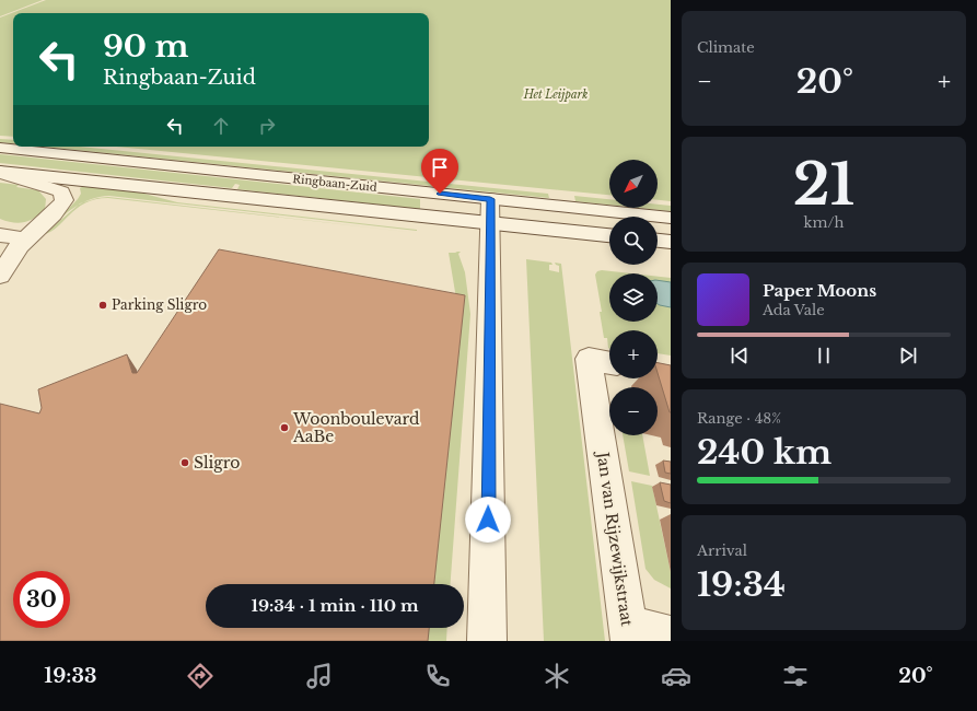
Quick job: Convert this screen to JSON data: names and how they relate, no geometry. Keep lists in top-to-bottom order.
{
  "streets": {
    "main road": ["Ringbaan-Zuid", "Jan van Rijzewijkstraat"]
  },
  "parks": ["Het Leijpark"],
  "places": ["Parking Sligro", "Woonboulevard AaBe", "Sligro"],
  "north": "bottom left",
  "page": {
    "tile": [
      "Climate",
      ["21", "km/h"],
      ["Range · 48%", "240 km"],
      ["Arrival", "19:34"]
    ],
    "turn": ["90 m", "Ringbaan-Zuid"],
    "heat": ["−", "20°", "+"],
    "map_buttons": ["+", "−"],
    "song": ["Paper Moons", "Ada Vale"],
    "limit": "30",
    "trip": "19:34 · 1 min · 110 m",
    "tabs": ["19:33", "20°"]
  }
}
